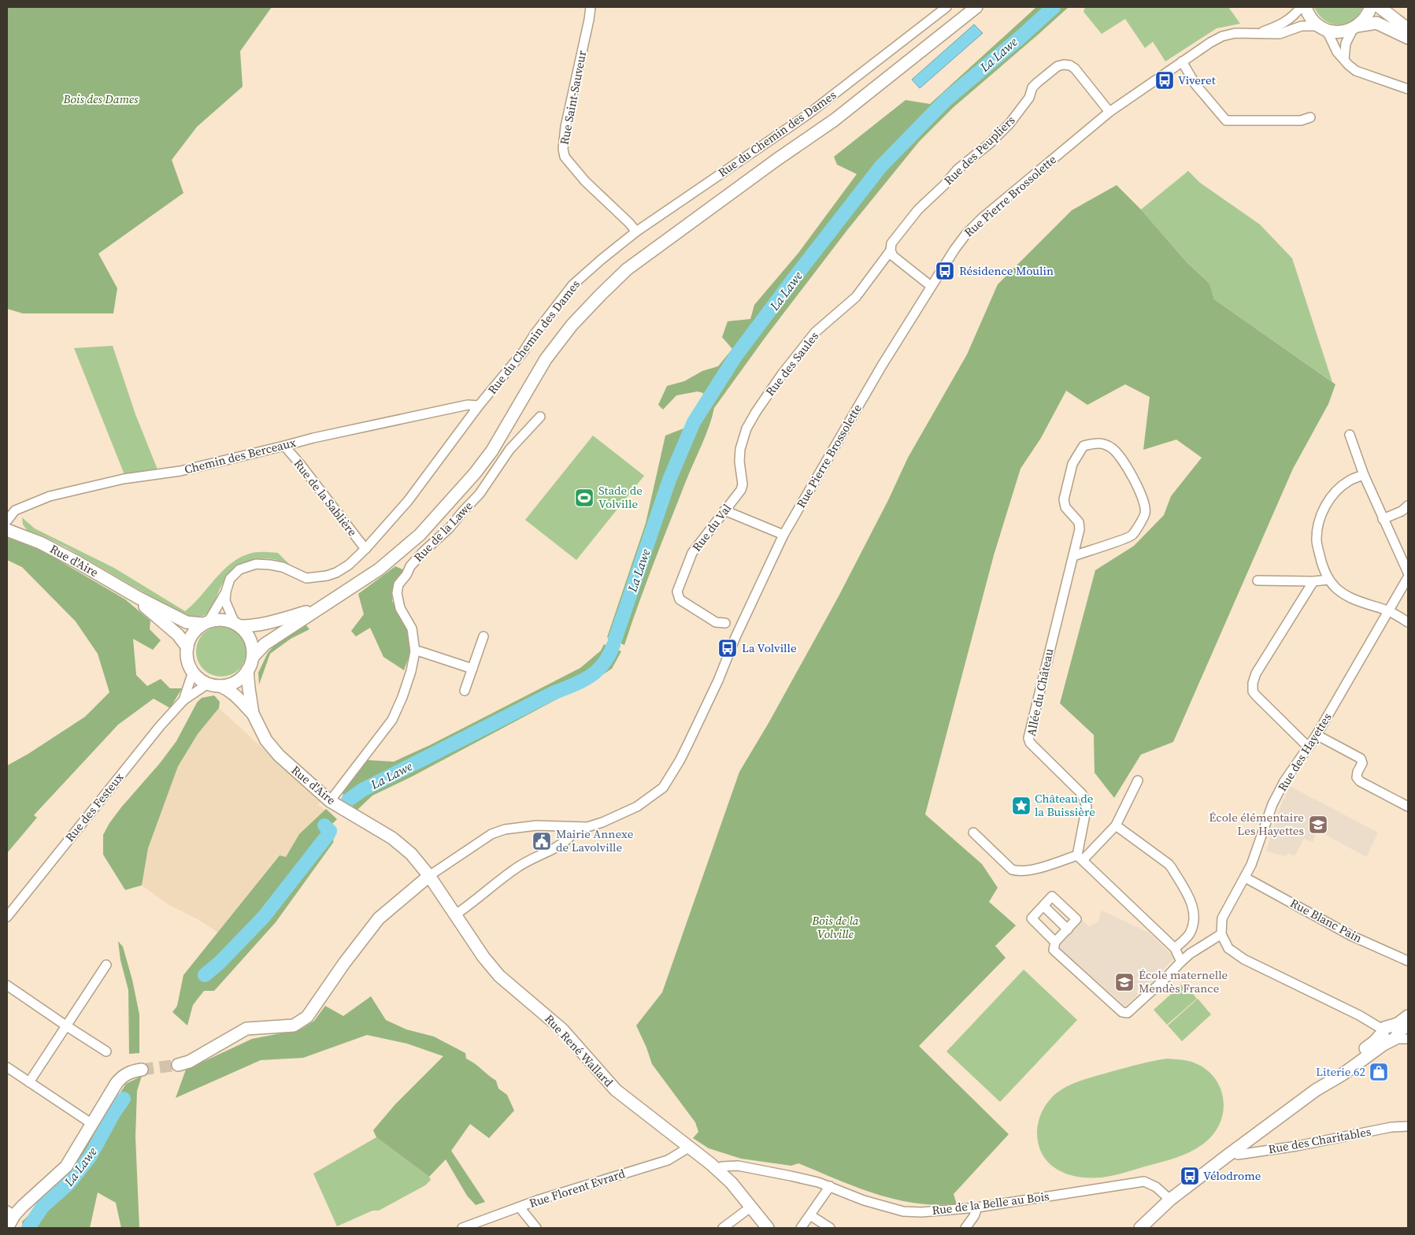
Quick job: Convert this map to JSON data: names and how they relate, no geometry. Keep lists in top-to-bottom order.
{
  "streets": {
    "main road": ["Rue d'Aire", "Rue René Wallard"],
    "street": [
      "Rue Saint-Sauveur",
      "Rue du Chemin des Dames",
      "Rue des Peupliers",
      "Rue Pierre Brossolette",
      "Rue des Saules",
      "Chemin des Berceaux",
      "Rue de la Sablière",
      "Rue du Val",
      "Rue de la Lawe",
      "Allée du Château",
      "Rue des Hayettes",
      "Rue des Festeux",
      "Rue Blanc Pain",
      "Rue des Charitables",
      "Rue Florent Evrard",
      "Rue de la Belle au Bois"
    ]
  },
  "crossings": [
    ["Rue Saint-Sauveur", "Rue du Chemin des Dames"],
    ["Rue du Chemin des Dames", "Chemin des Berceaux"],
    ["Rue du Chemin des Dames", "Rue de la Sablière"],
    ["Rue du Chemin des Dames", "Rue d'Aire"],
    ["Rue du Chemin des Dames", "Rue des Festeux"],
    ["Rue des Peupliers", "Rue Pierre Brossolette"],
    ["Rue des Peupliers", "Rue des Saules"],
    ["Rue Pierre Brossolette", "Rue René Wallard"],
    ["Rue des Saules", "Rue du Val"],
    ["Chemin des Berceaux", "Rue de la Sablière"],
    ["Rue de la Lawe", "Rue d'Aire"],
    ["Rue d'Aire", "Rue des Festeux"],
    ["Rue d'Aire", "Rue René Wallard"],
    ["Rue des Hayettes", "Rue Blanc Pain"],
    ["Rue René Wallard", "Rue Florent Evrard"],
    ["Rue René Wallard", "Rue de la Belle au Bois"]
  ],
  "water": ["La Lawe"],
  "parks": ["Bois des Dames", "Bois de la Volville"],
  "places": {
    "bus stop": [
      "Viveret",
      "Résidence Moulin",
      "La Volville",
      "Vélodrome"
    ],
    "sports": ["Stade de Volville"],
    "place": ["Château de la Buissière"],
    "school or university": ["École élémentaire Les Hayettes", "École maternelle Mendès France"],
    "public building": ["Mairie Annexe de Lavolville"],
    "shop": ["Literie 62"]
  }
}
